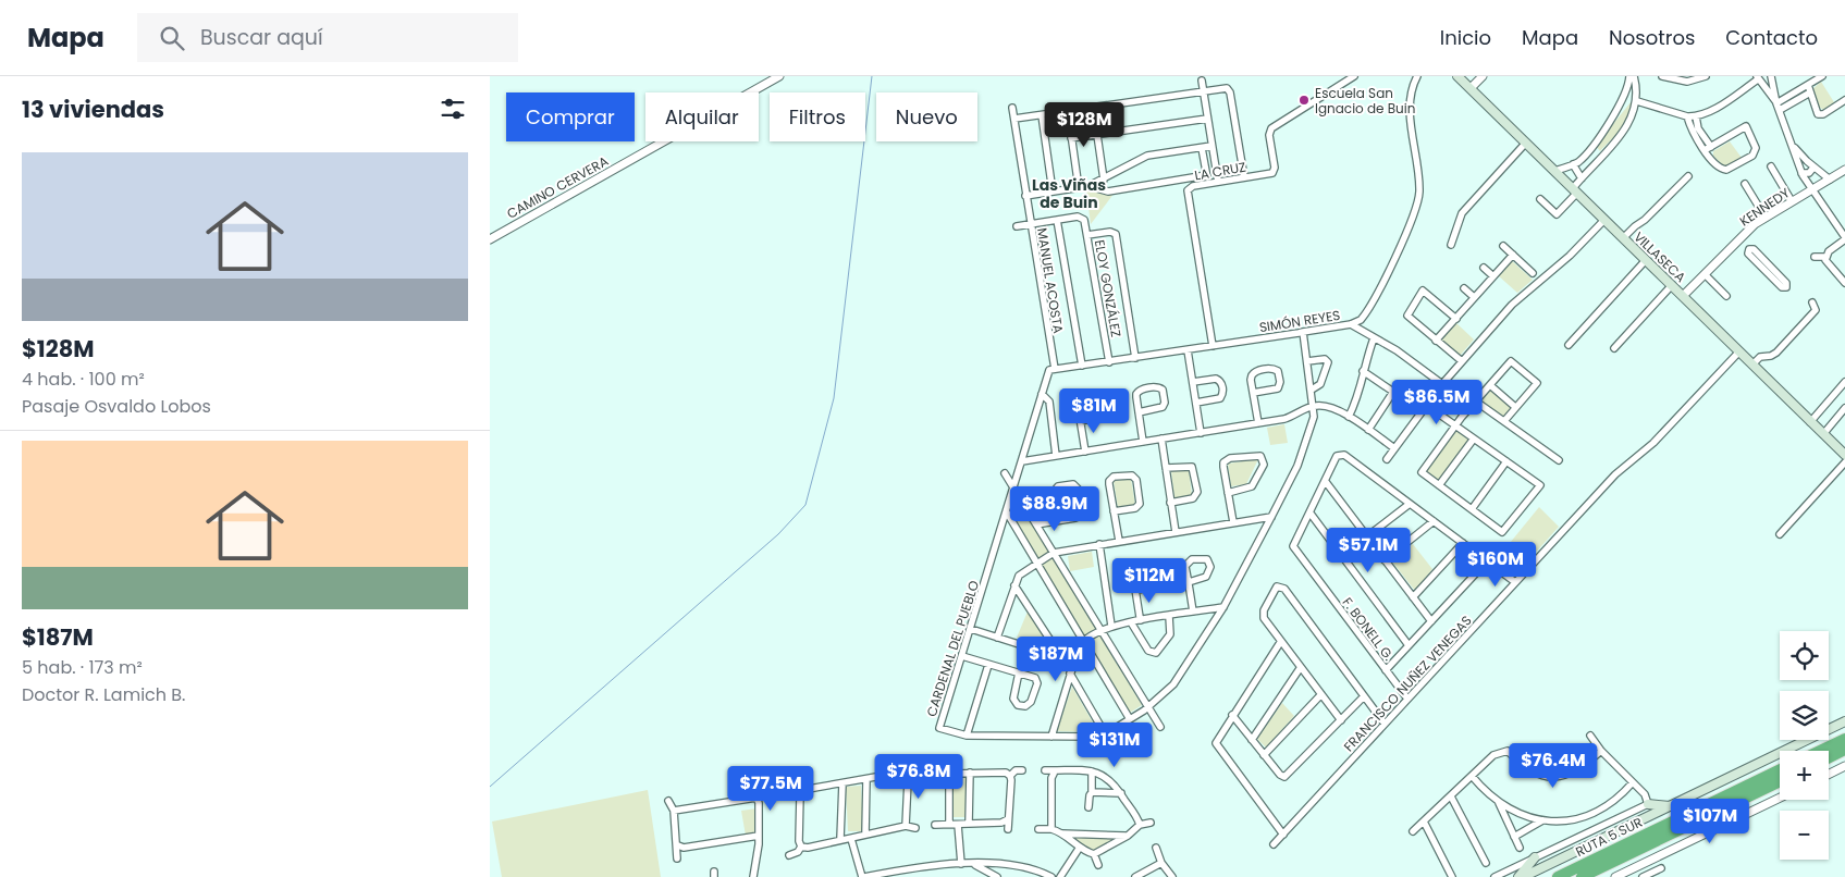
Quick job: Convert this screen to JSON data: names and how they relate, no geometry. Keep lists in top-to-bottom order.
{
  "streets": {
    "highway": ["RUTA 5 SUR"],
    "main road": ["VILLASECA"],
    "street": [
      "LA CRUZ",
      "CAMINO CERVERA",
      "KENNEDY",
      "MANUEL ACOSTA",
      "ELOY GONZÁLEZ",
      "SIMÓN REYES",
      "F. BONELL G.",
      "CARDENAL DEL PUEBLO",
      "FRANCISCO NUÑEZ VENEGAS"
    ]
  },
  "crossings": [
    ["LA CRUZ", "SIMÓN REYES"],
    ["KENNEDY", "VILLASECA"],
    ["VILLASECA", "FRANCISCO NUÑEZ VENEGAS"],
    ["MANUEL ACOSTA", "SIMÓN REYES"],
    ["MANUEL ACOSTA", "CARDENAL DEL PUEBLO"],
    ["ELOY GONZÁLEZ", "SIMÓN REYES"],
    ["SIMÓN REYES", "CARDENAL DEL PUEBLO"],
    ["F. BONELL G.", "FRANCISCO NUÑEZ VENEGAS"]
  ],
  "districts": ["Las Viñas de Buin"],
  "places": ["Escuela San Ignacio de Buin"],
  "page": {
    "header": "Mapa",
    "search": "Buscar aquí",
    "nav": [
      "Inicio",
      "Mapa",
      "Nosotros",
      "Contacto"
    ],
    "heading": "13 viviendas",
    "chip": [
      "Comprar",
      "Alquilar",
      "Filtros",
      "Nuevo"
    ],
    "price": [
      "$128M",
      "$86.5M",
      "$81M",
      "$88.9M",
      "$57.1M",
      "$160M",
      "$112M",
      "$187M",
      "$131M",
      "$76.4M",
      "$76.8M",
      "$77.5M",
      "$107M"
    ],
    "list": [
      {
        "name": "$128M",
        "note": "4 hab. · 100 m² · Pasaje Osvaldo Lobos"
      },
      {
        "name": "$187M",
        "note": "5 hab. · 173 m² · Doctor R. Lamich B."
      }
    ],
    "map_buttons": ["+", "−"]
  }
}
